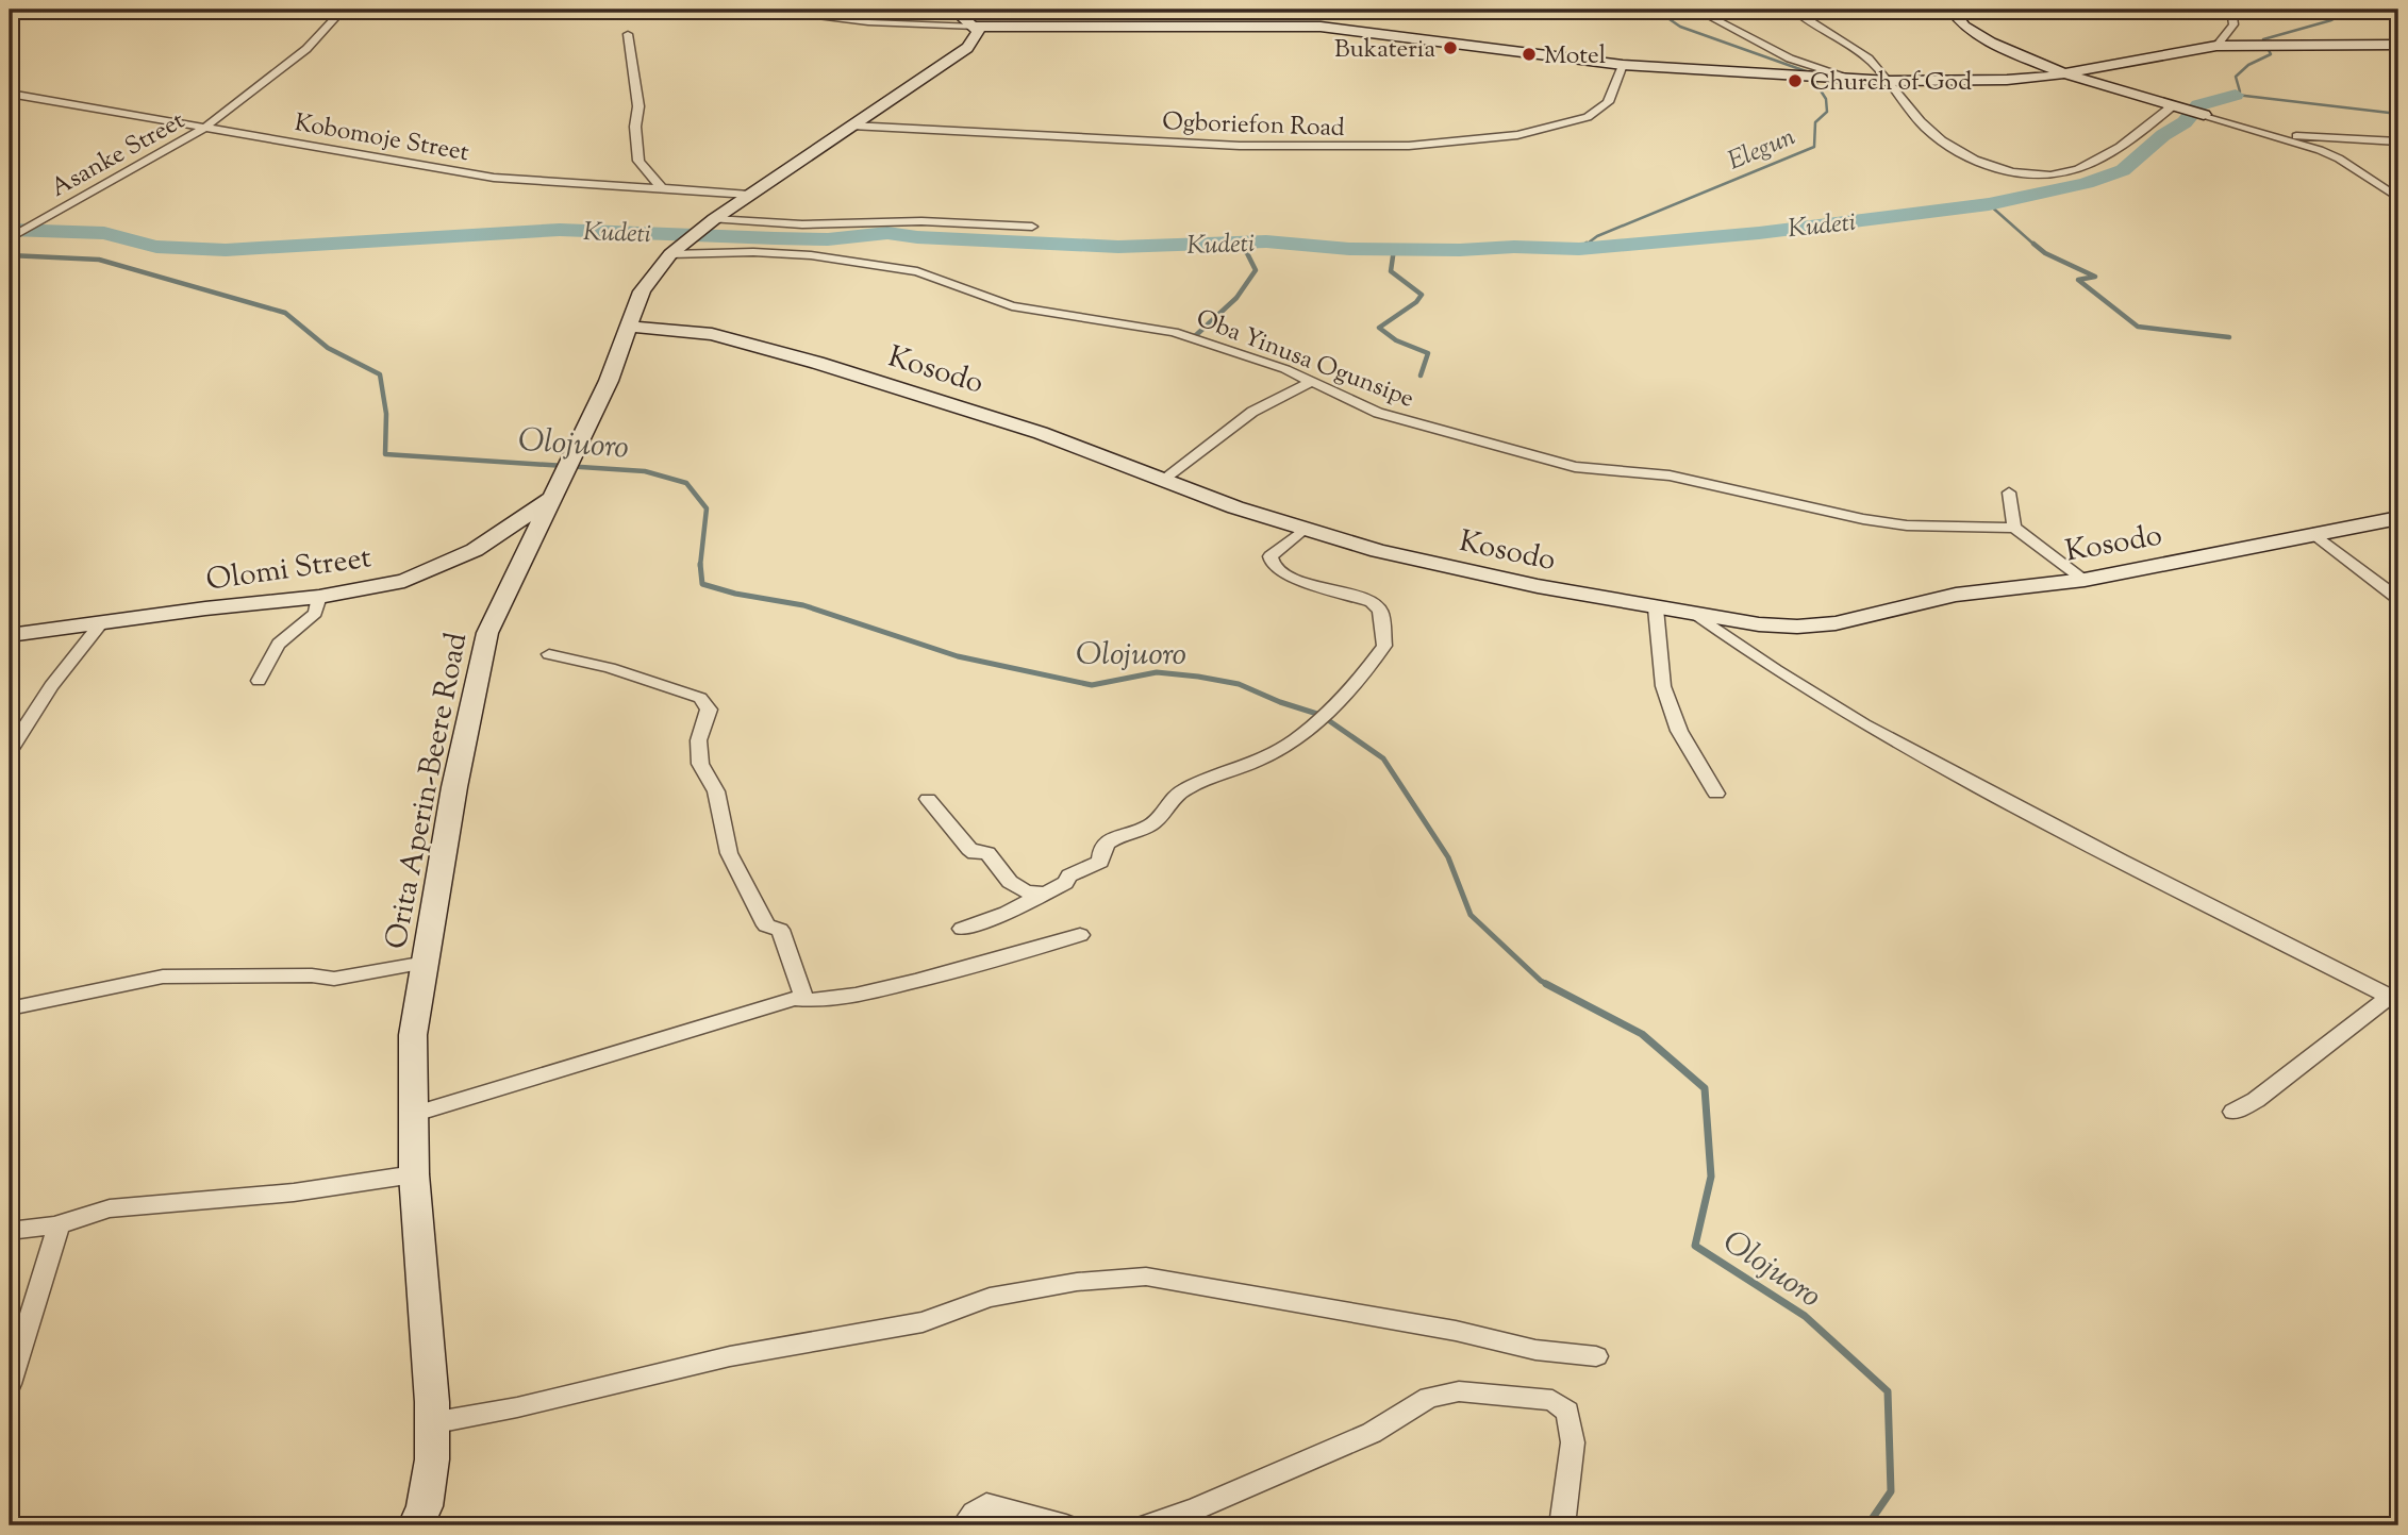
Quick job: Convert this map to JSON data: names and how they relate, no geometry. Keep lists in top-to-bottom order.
{
  "streets": {
    "main road": ["Kosodo", "Olomi Street", "Orita Aperin-Beere Road"],
    "street": [
      "Ogboriefon Road",
      "Kobomoje Street",
      "Asanke Street",
      "Oba Yinusa Ogunsipe"
    ]
  },
  "crossings": [
    ["Ogboriefon Road", "Orita Aperin-Beere Road"],
    ["Kobomoje Street", "Asanke Street"],
    ["Kobomoje Street", "Orita Aperin-Beere Road"],
    ["Oba Yinusa Ogunsipe", "Orita Aperin-Beere Road"],
    ["Kosodo", "Orita Aperin-Beere Road"],
    ["Olomi Street", "Orita Aperin-Beere Road"]
  ],
  "water": ["Elegun", "Kudeti", "Olojuoro"],
  "places": ["Bukateria", "Motel", "Church of God"]
}
